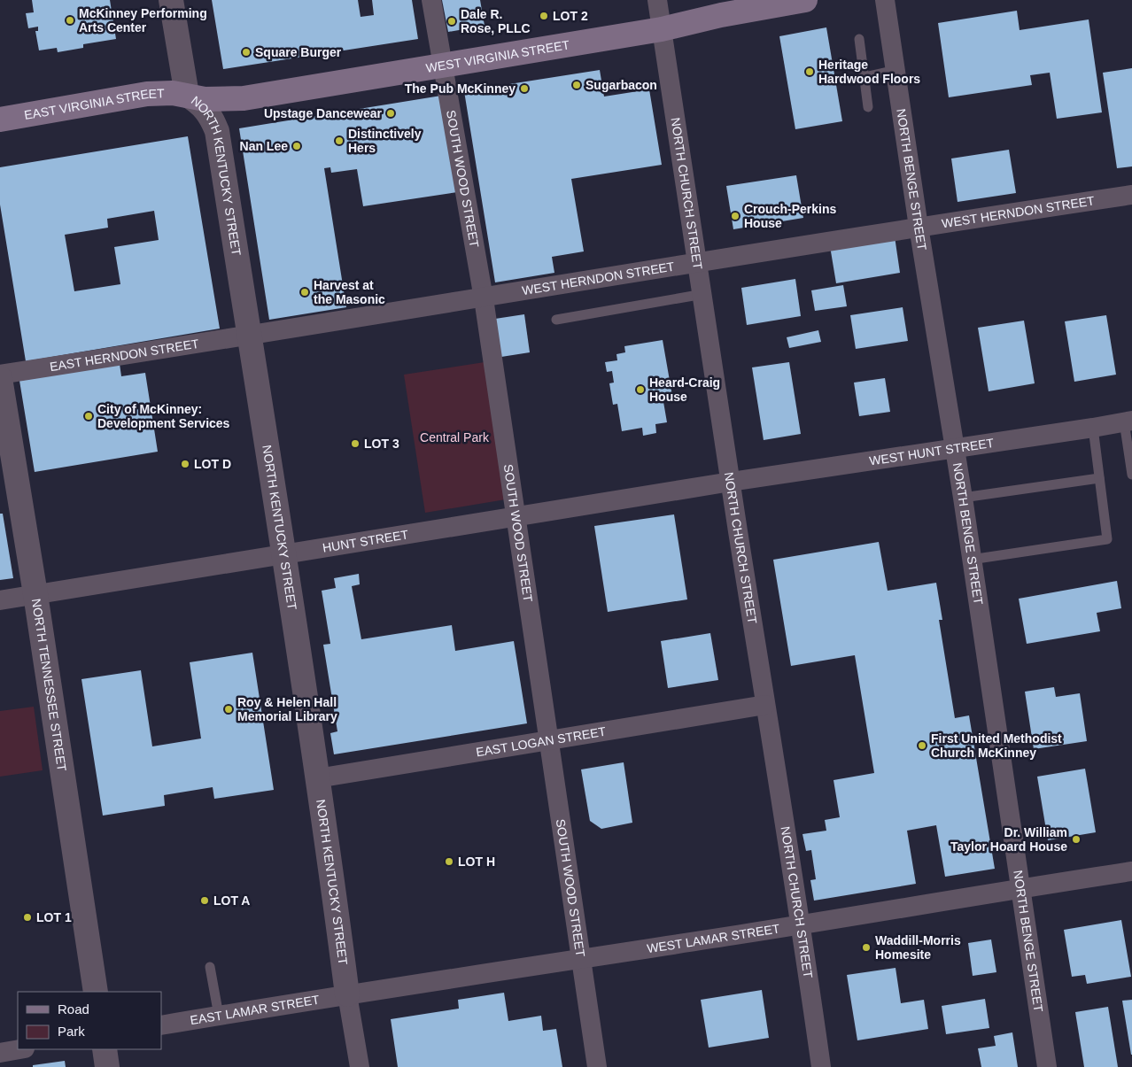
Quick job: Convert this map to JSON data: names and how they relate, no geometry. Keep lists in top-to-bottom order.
{
  "streets": {
    "main road": ["WEST VIRGINIA STREET", "EAST VIRGINIA STREET"],
    "street": [
      "NORTH KENTUCKY STREET",
      "SOUTH WOOD STREET",
      "NORTH BENGE STREET",
      "NORTH CHURCH STREET",
      "WEST HERNDON STREET",
      "EAST HERNDON STREET",
      "WEST HUNT STREET",
      "HUNT STREET",
      "NORTH TENNESSEE STREET",
      "EAST LOGAN STREET",
      "WEST LAMAR STREET",
      "EAST LAMAR STREET"
    ]
  },
  "crossings": [
    ["WEST VIRGINIA STREET", "EAST VIRGINIA STREET"],
    ["WEST VIRGINIA STREET", "NORTH KENTUCKY STREET"],
    ["WEST VIRGINIA STREET", "SOUTH WOOD STREET"],
    ["WEST VIRGINIA STREET", "NORTH CHURCH STREET"],
    ["EAST VIRGINIA STREET", "NORTH KENTUCKY STREET"],
    ["NORTH KENTUCKY STREET", "WEST HERNDON STREET"],
    ["NORTH KENTUCKY STREET", "EAST HERNDON STREET"],
    ["NORTH KENTUCKY STREET", "HUNT STREET"],
    ["NORTH KENTUCKY STREET", "EAST LOGAN STREET"],
    ["NORTH KENTUCKY STREET", "WEST LAMAR STREET"],
    ["NORTH KENTUCKY STREET", "EAST LAMAR STREET"],
    ["SOUTH WOOD STREET", "WEST HERNDON STREET"],
    ["SOUTH WOOD STREET", "HUNT STREET"],
    ["SOUTH WOOD STREET", "EAST LOGAN STREET"],
    ["SOUTH WOOD STREET", "WEST LAMAR STREET"],
    ["NORTH BENGE STREET", "WEST HERNDON STREET"],
    ["NORTH BENGE STREET", "WEST HUNT STREET"],
    ["NORTH BENGE STREET", "WEST LAMAR STREET"],
    ["NORTH CHURCH STREET", "WEST HERNDON STREET"],
    ["NORTH CHURCH STREET", "WEST HUNT STREET"],
    ["NORTH CHURCH STREET", "HUNT STREET"],
    ["NORTH CHURCH STREET", "EAST LOGAN STREET"],
    ["NORTH CHURCH STREET", "WEST LAMAR STREET"],
    ["WEST HERNDON STREET", "EAST HERNDON STREET"],
    ["WEST HUNT STREET", "HUNT STREET"],
    ["HUNT STREET", "NORTH TENNESSEE STREET"],
    ["WEST LAMAR STREET", "EAST LAMAR STREET"]
  ],
  "parks": ["Central Park"],
  "places": [
    "LOT 2",
    "McKinney Performing Arts Center",
    "Dale R. Rose, PLLC",
    "Square Burger",
    "Heritage Hardwood Floors",
    "Sugarbacon",
    "The Pub McKinney",
    "Upstage Dancewear",
    "Distinctively Hers",
    "Nan Lee",
    "Crouch-Perkins House",
    "Harvest at the Masonic",
    "Heard-Craig House",
    "City of McKinney: Development Services",
    "LOT 3",
    "LOT D",
    "Roy & Helen Hall Memorial Library",
    "First United Methodist Church McKinney",
    "Dr. William Taylor Hoard House",
    "LOT H",
    "LOT A",
    "LOT 1",
    "Waddill-Morris Homesite"
  ],
  "legend": ["Road", "Park"]
}
